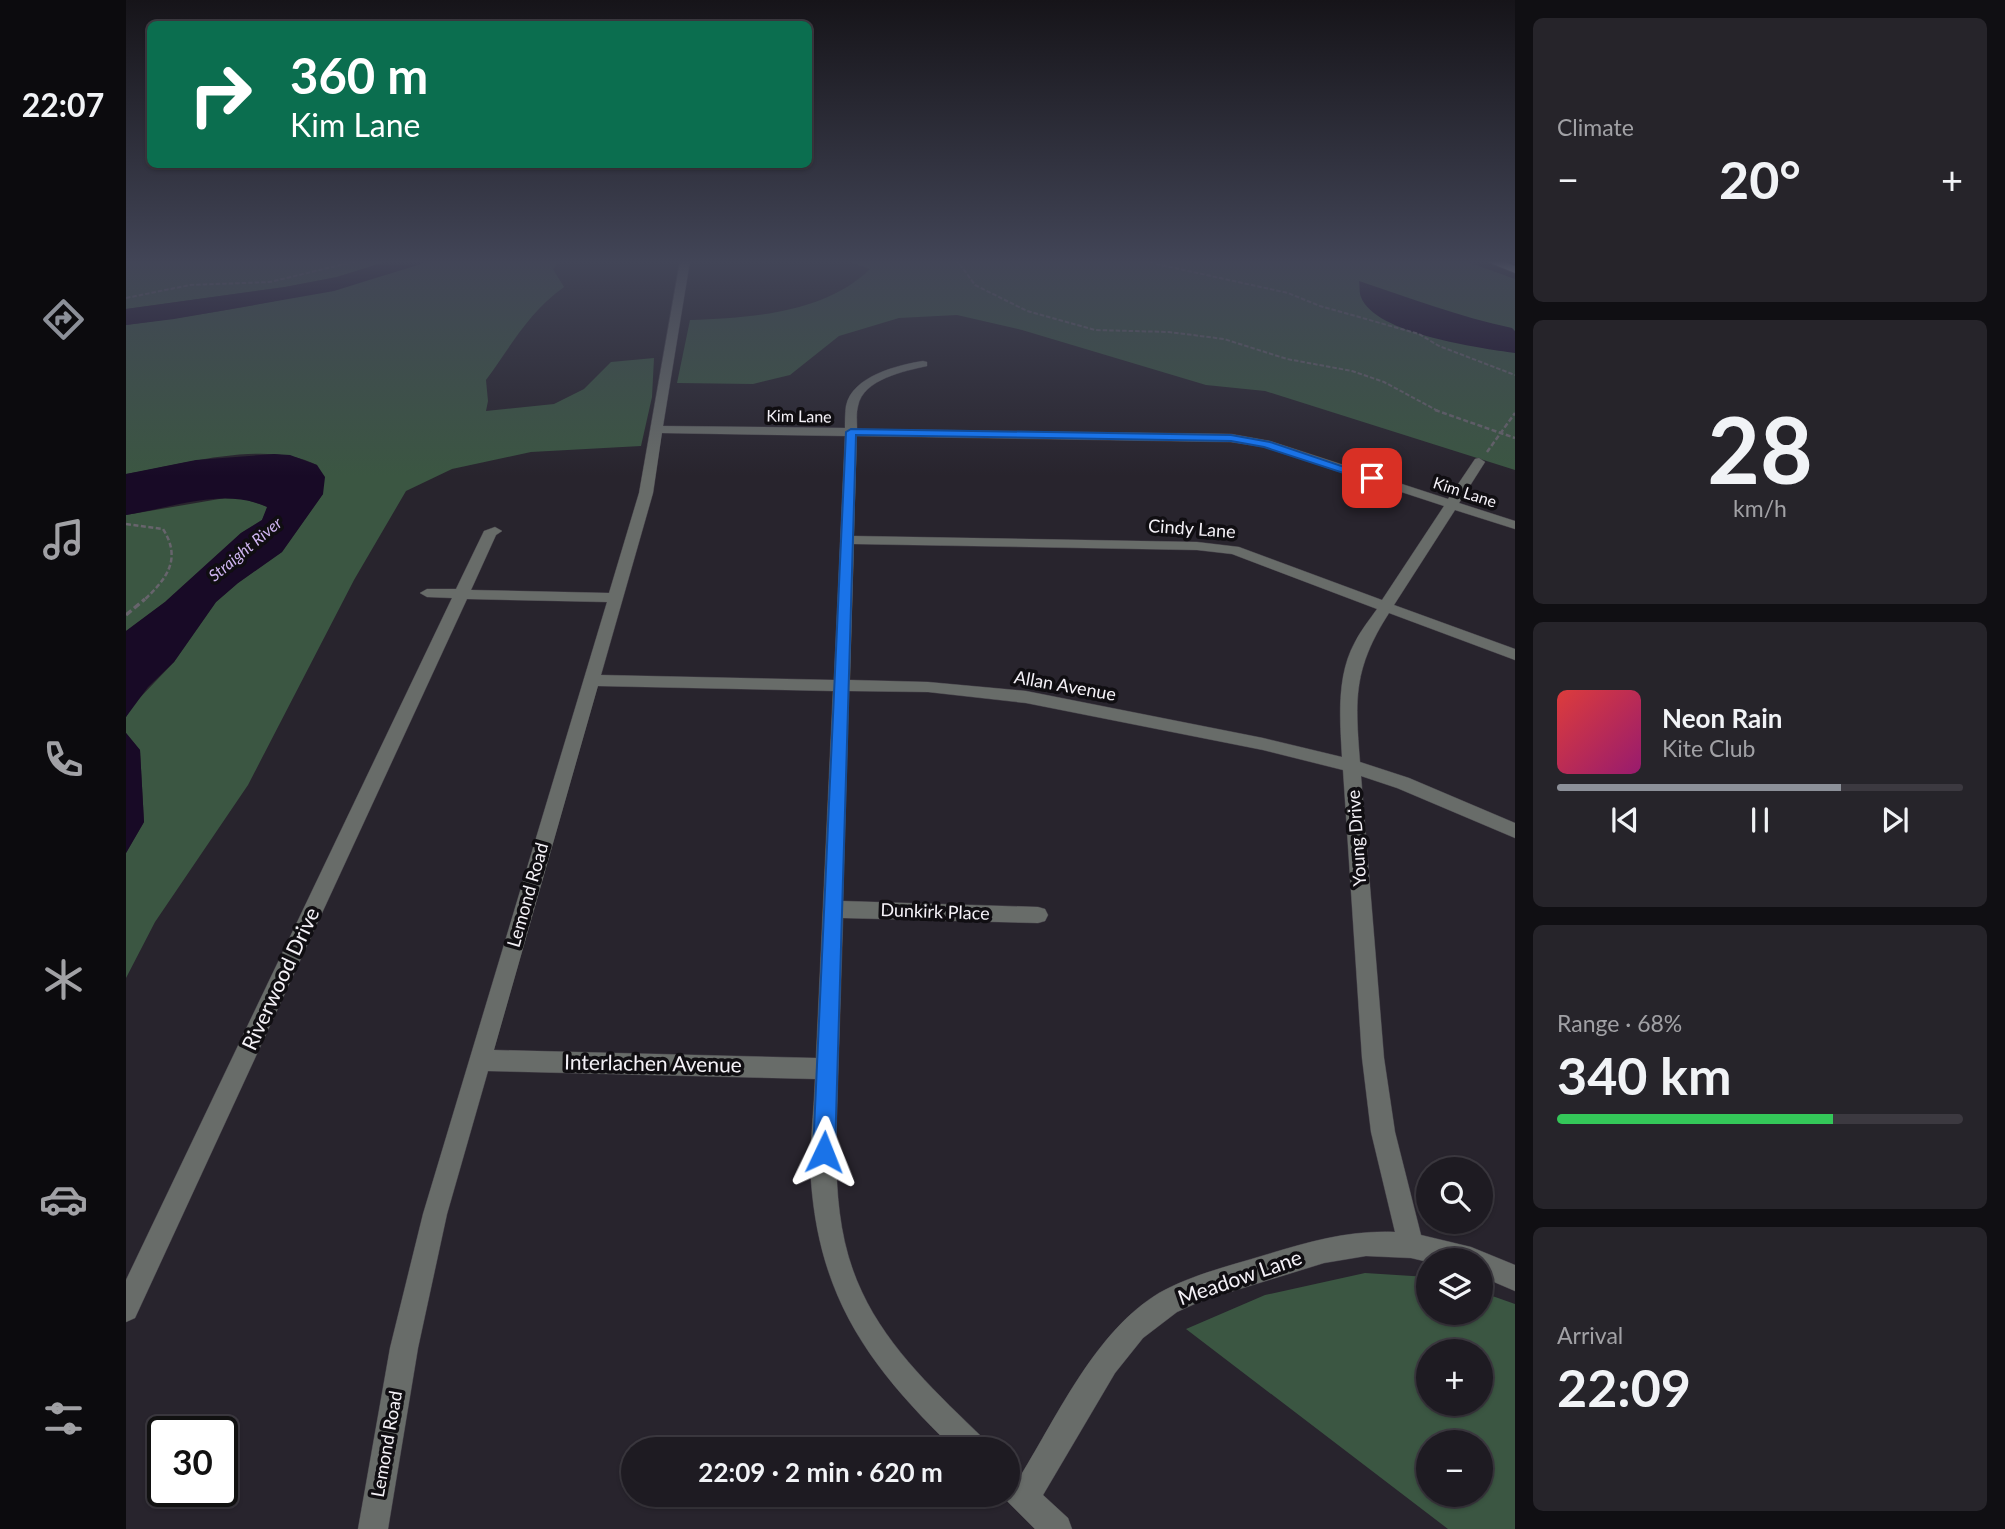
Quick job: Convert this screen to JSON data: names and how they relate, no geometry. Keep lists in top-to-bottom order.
{
  "streets": {
    "street": [
      "Kim Lane",
      "Cindy Lane",
      "Allan Avenue",
      "Young Drive",
      "Lemond Road",
      "Dunkirk Place",
      "Riverwood Drive",
      "Interlachen Avenue",
      "Meadow Lane"
    ]
  },
  "crossings": [
    ["Kim Lane", "Young Drive"],
    ["Kim Lane", "Lemond Road"],
    ["Cindy Lane", "Young Drive"],
    ["Allan Avenue", "Young Drive"],
    ["Allan Avenue", "Lemond Road"],
    ["Young Drive", "Meadow Lane"],
    ["Lemond Road", "Interlachen Avenue"]
  ],
  "water": ["Straight River"],
  "page": {
    "tabs": "22:07",
    "tile": [
      "Climate",
      ["28", "km/h"],
      ["Range · 68%", "340 km"],
      ["Arrival", "22:09"]
    ],
    "turn": ["360 m", "Kim Lane"],
    "heat": ["−", "20°", "+"],
    "song": ["Neon Rain", "Kite Club"],
    "map_buttons": ["+", "−"],
    "limit": "30",
    "trip": "22:09 · 2 min · 620 m"
  }
}
